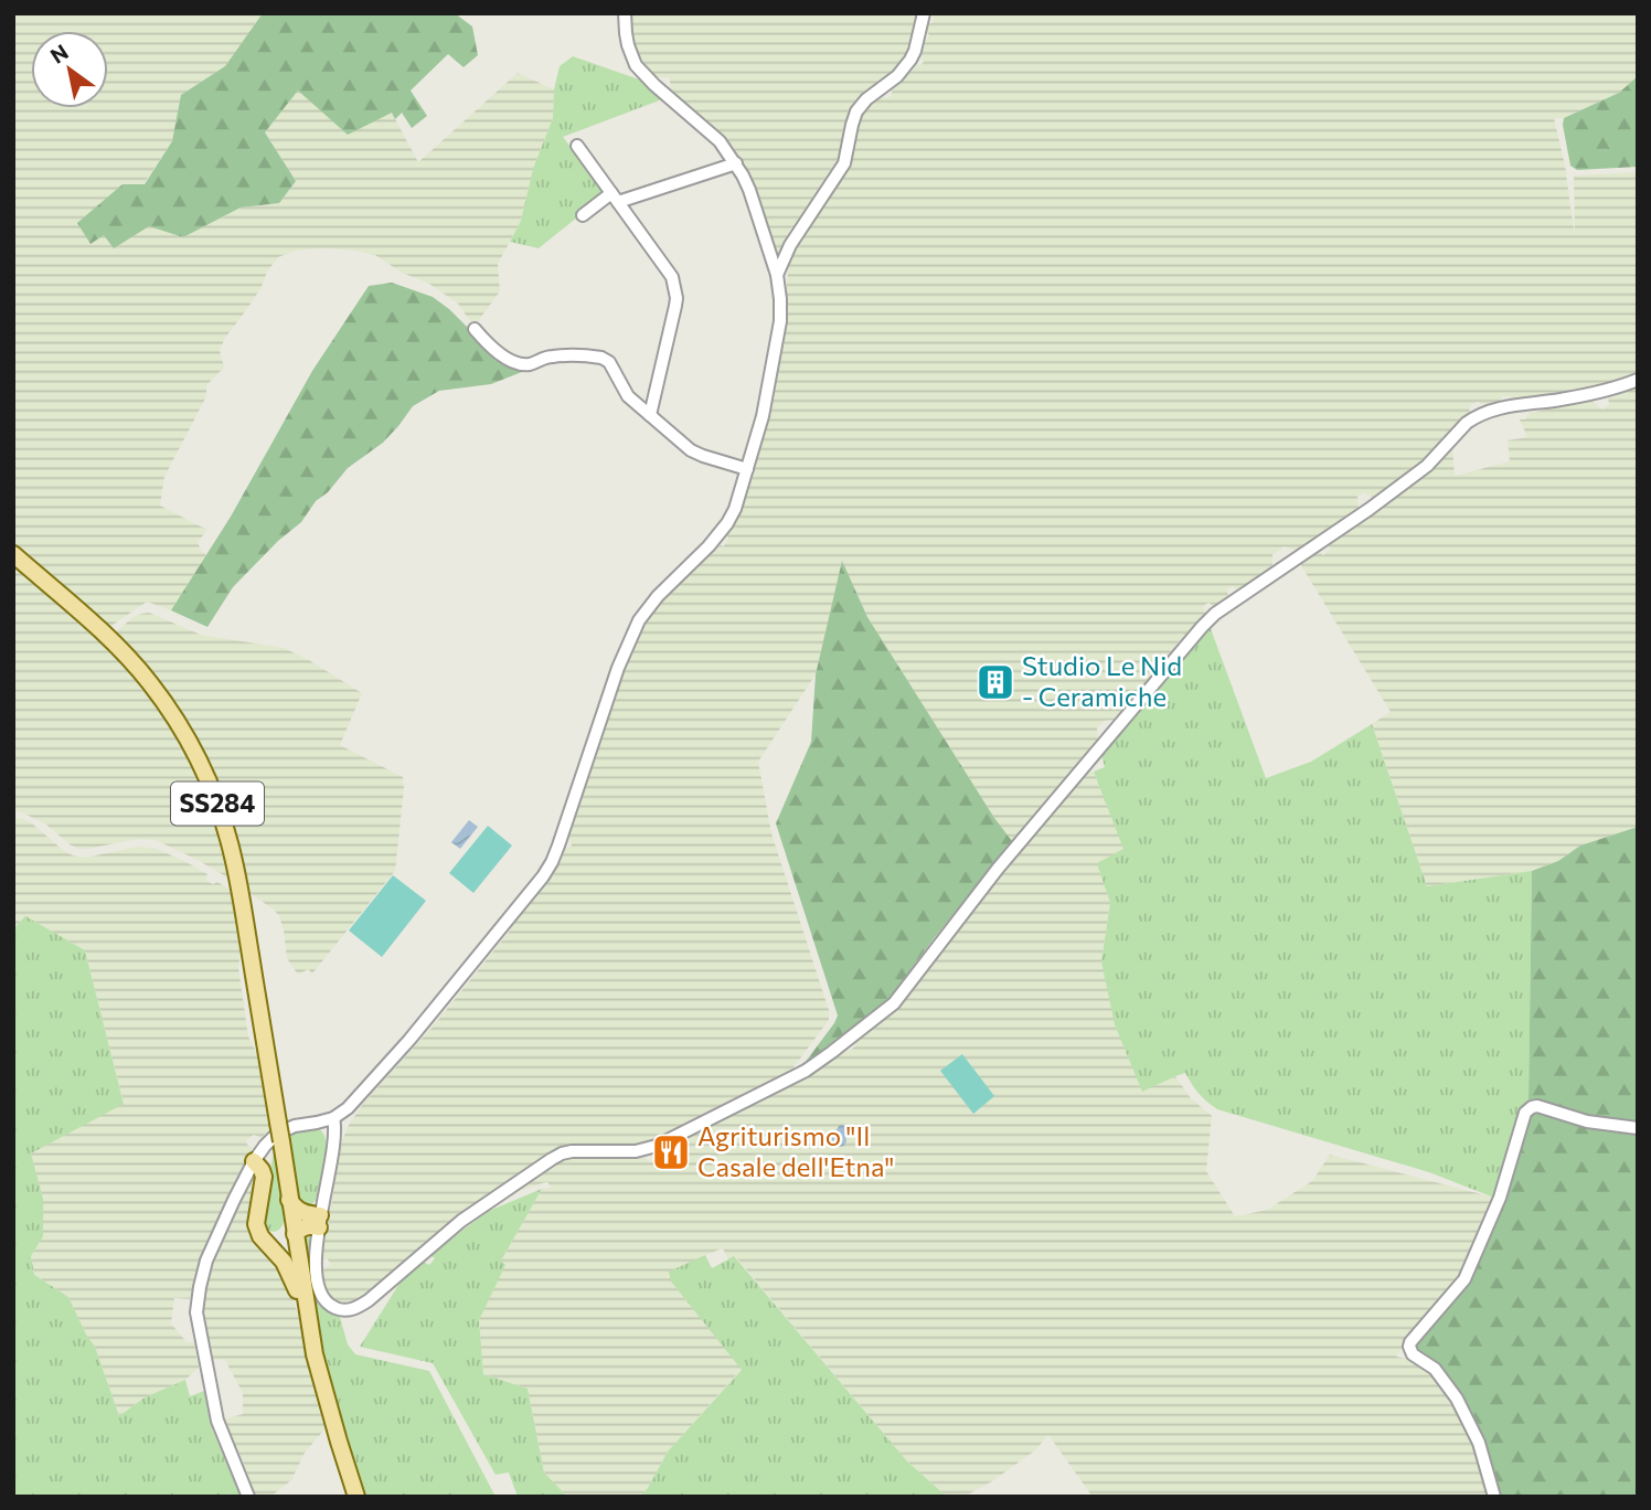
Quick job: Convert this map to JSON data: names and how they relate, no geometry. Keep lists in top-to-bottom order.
{
  "streets": {
    "main road": ["SS284"]
  },
  "places": {
    "building": ["Studio Le Nid - Ceramiche"],
    "restaurant": ["Agriturismo \"Il Casale dell'Etna\""]
  },
  "north": "top left"
}
